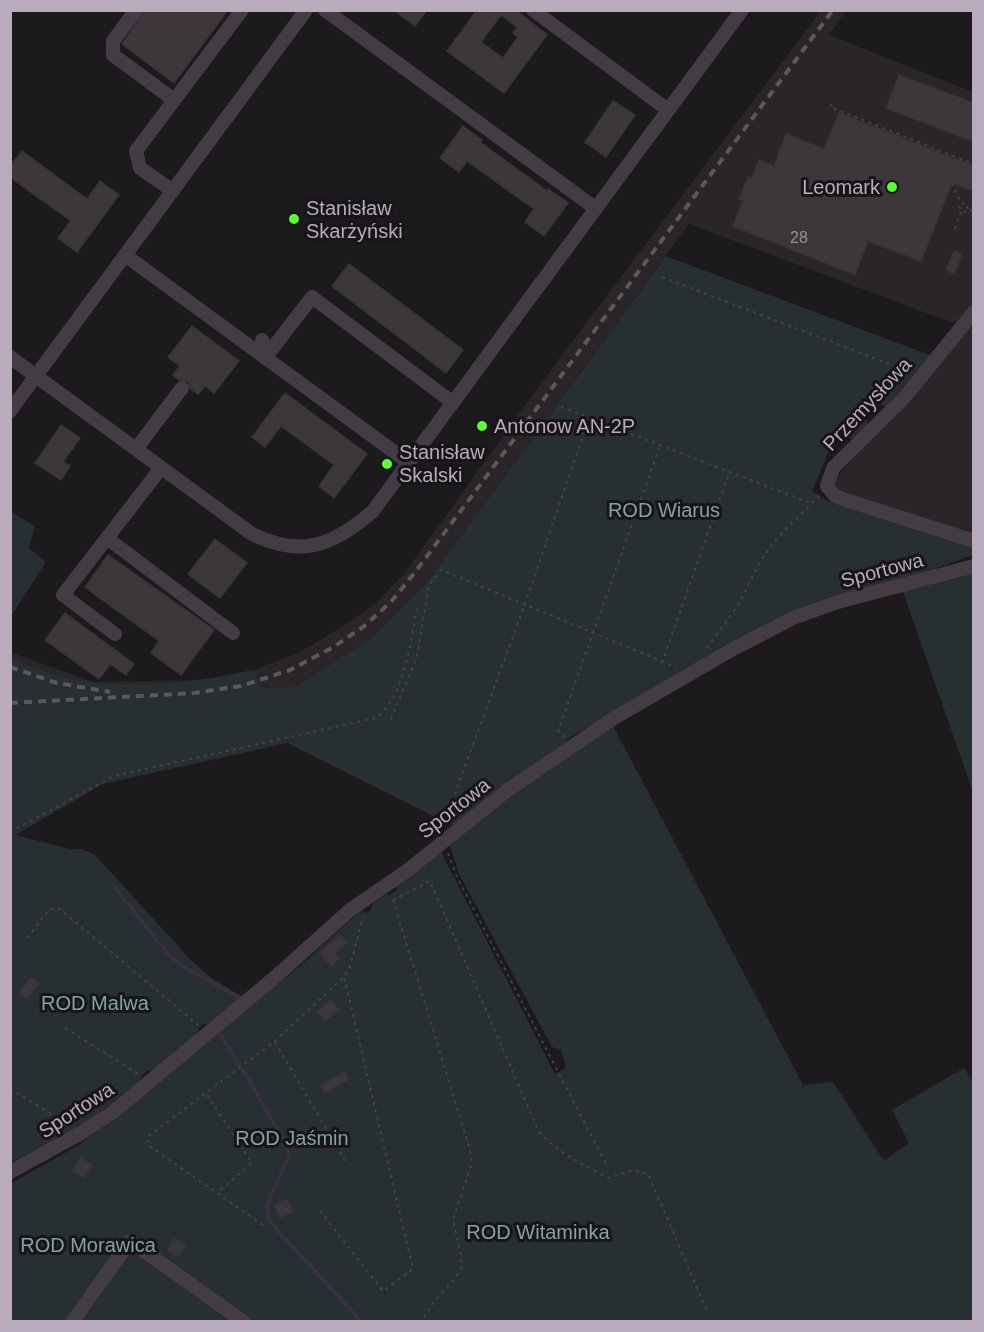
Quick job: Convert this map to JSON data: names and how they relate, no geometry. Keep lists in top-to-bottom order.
{
  "streets": {
    "street": ["Przemysłowa", "Sportowa"]
  },
  "parks": [
    "ROD Wiarus",
    "ROD Malwa",
    "ROD Jaśmin",
    "ROD Witaminka",
    "ROD Morawica"
  ],
  "places": [
    "Leomark",
    "Stanisław Skarżyński",
    "Antonow AN-2P",
    "Stanisław Skalski"
  ],
  "house_numbers": ["28"]
}
